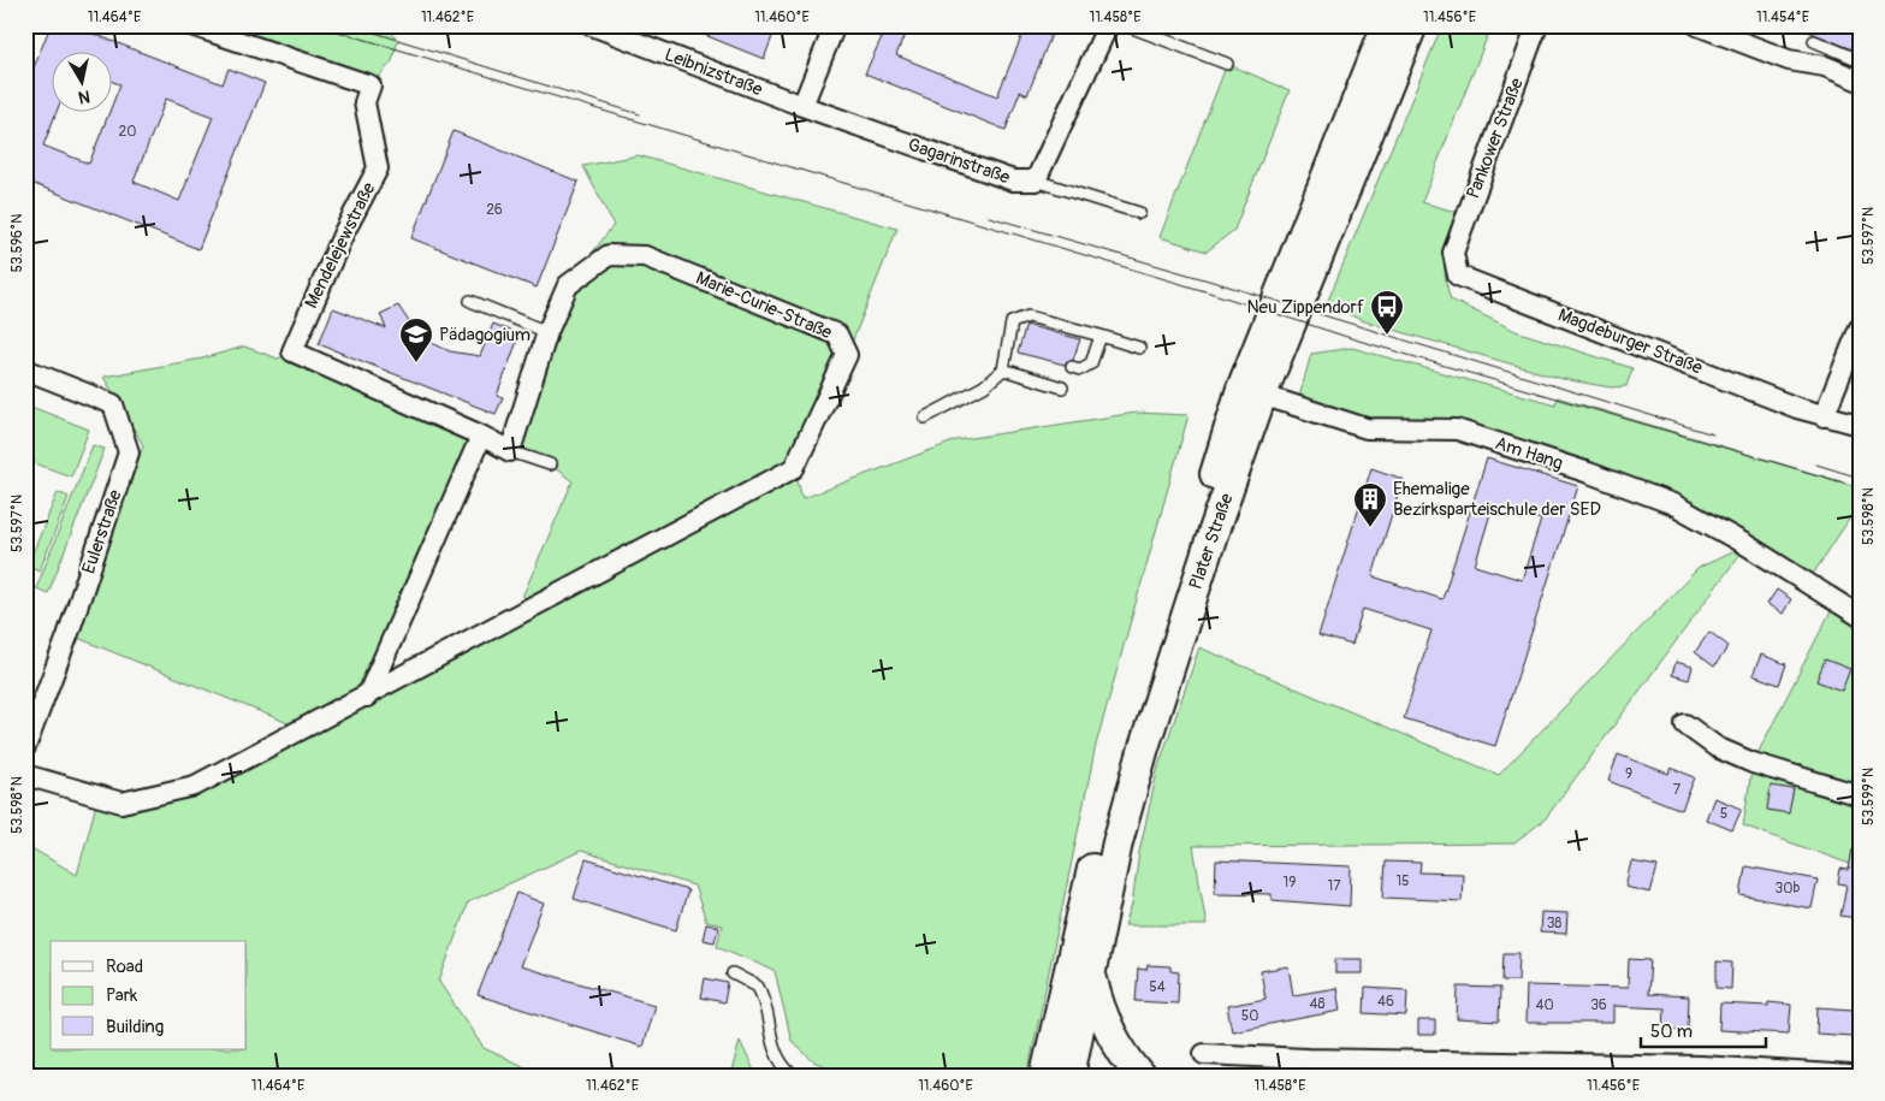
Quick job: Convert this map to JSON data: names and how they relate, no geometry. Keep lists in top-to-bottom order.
{
  "streets": {
    "street": [
      "Leibnizstraße",
      "Pankower Straße",
      "Gagarinstraße",
      "Mendelejewstraße",
      "Marie-Curie-Straße",
      "Magdeburger Straße",
      "Am Hang",
      "Eulerstraße",
      "Plater Straße"
    ]
  },
  "crossings": [
    ["Leibnizstraße", "Gagarinstraße"],
    ["Pankower Straße", "Magdeburger Straße"],
    ["Am Hang", "Plater Straße"]
  ],
  "places": {
    "bus stop": ["Neu Zippendorf"],
    "school or university": ["Pädagogium"],
    "building": ["Ehemalige Bezirksparteischule der SED"]
  },
  "house_numbers": [
    "20",
    "26",
    "9",
    "7",
    "5",
    "15",
    "19",
    "17",
    "30b",
    "38",
    "54",
    "46",
    "48",
    "40",
    "36",
    "50"
  ],
  "legend": ["Road", "Park", "Building"],
  "scale_bar": "50 m",
  "north": "bottom",
  "coordinates": [
    "11.464°E",
    "11.462°E",
    "11.460°E",
    "11.458°E",
    "11.456°E",
    "11.454°E",
    "53.597°N",
    "53.596°N",
    "53.598°N",
    "53.599°N"
  ]
}
